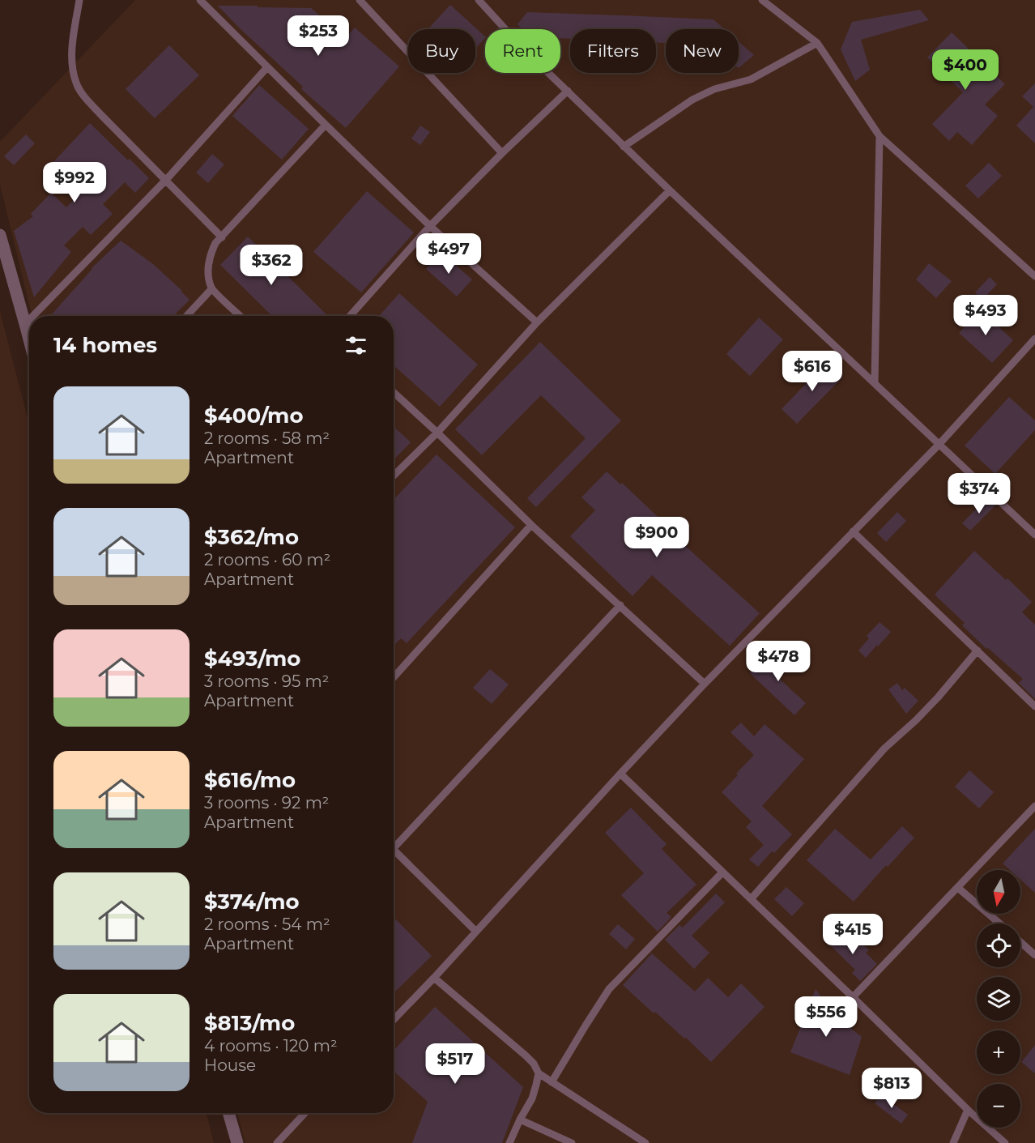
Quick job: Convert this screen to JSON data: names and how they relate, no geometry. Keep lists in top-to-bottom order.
{
  "north": "bottom",
  "page": {
    "price": [
      "$253",
      "$400",
      "$992",
      "$497",
      "$362",
      "$493",
      "$616",
      "$374",
      "$900",
      "$478",
      "$415",
      "$556",
      "$517",
      "$813"
    ],
    "chip": [
      "Buy",
      "Rent",
      "Filters",
      "New"
    ],
    "heading": "14 homes",
    "list": [
      {
        "name": "$400/mo",
        "note": "2 rooms · 58 m² · Apartment"
      },
      {
        "name": "$362/mo",
        "note": "2 rooms · 60 m² · Apartment"
      },
      {
        "name": "$493/mo",
        "note": "3 rooms · 95 m² · Apartment"
      },
      {
        "name": "$616/mo",
        "note": "3 rooms · 92 m² · Apartment"
      },
      {
        "name": "$374/mo",
        "note": "2 rooms · 54 m² · Apartment"
      },
      {
        "name": "$813/mo",
        "note": "4 rooms · 120 m² · House"
      }
    ],
    "map_buttons": ["+", "−"]
  }
}
